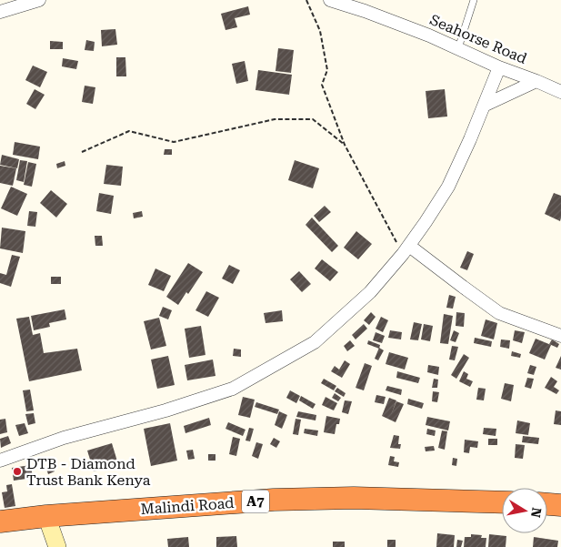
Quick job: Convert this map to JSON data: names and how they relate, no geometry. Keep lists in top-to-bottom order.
{
  "streets": {
    "highway": ["A7", "Malindi Road"],
    "street": ["Seahorse Road"]
  },
  "places": ["DTB - Diamond Trust Bank Kenya"],
  "north": "right"
}
